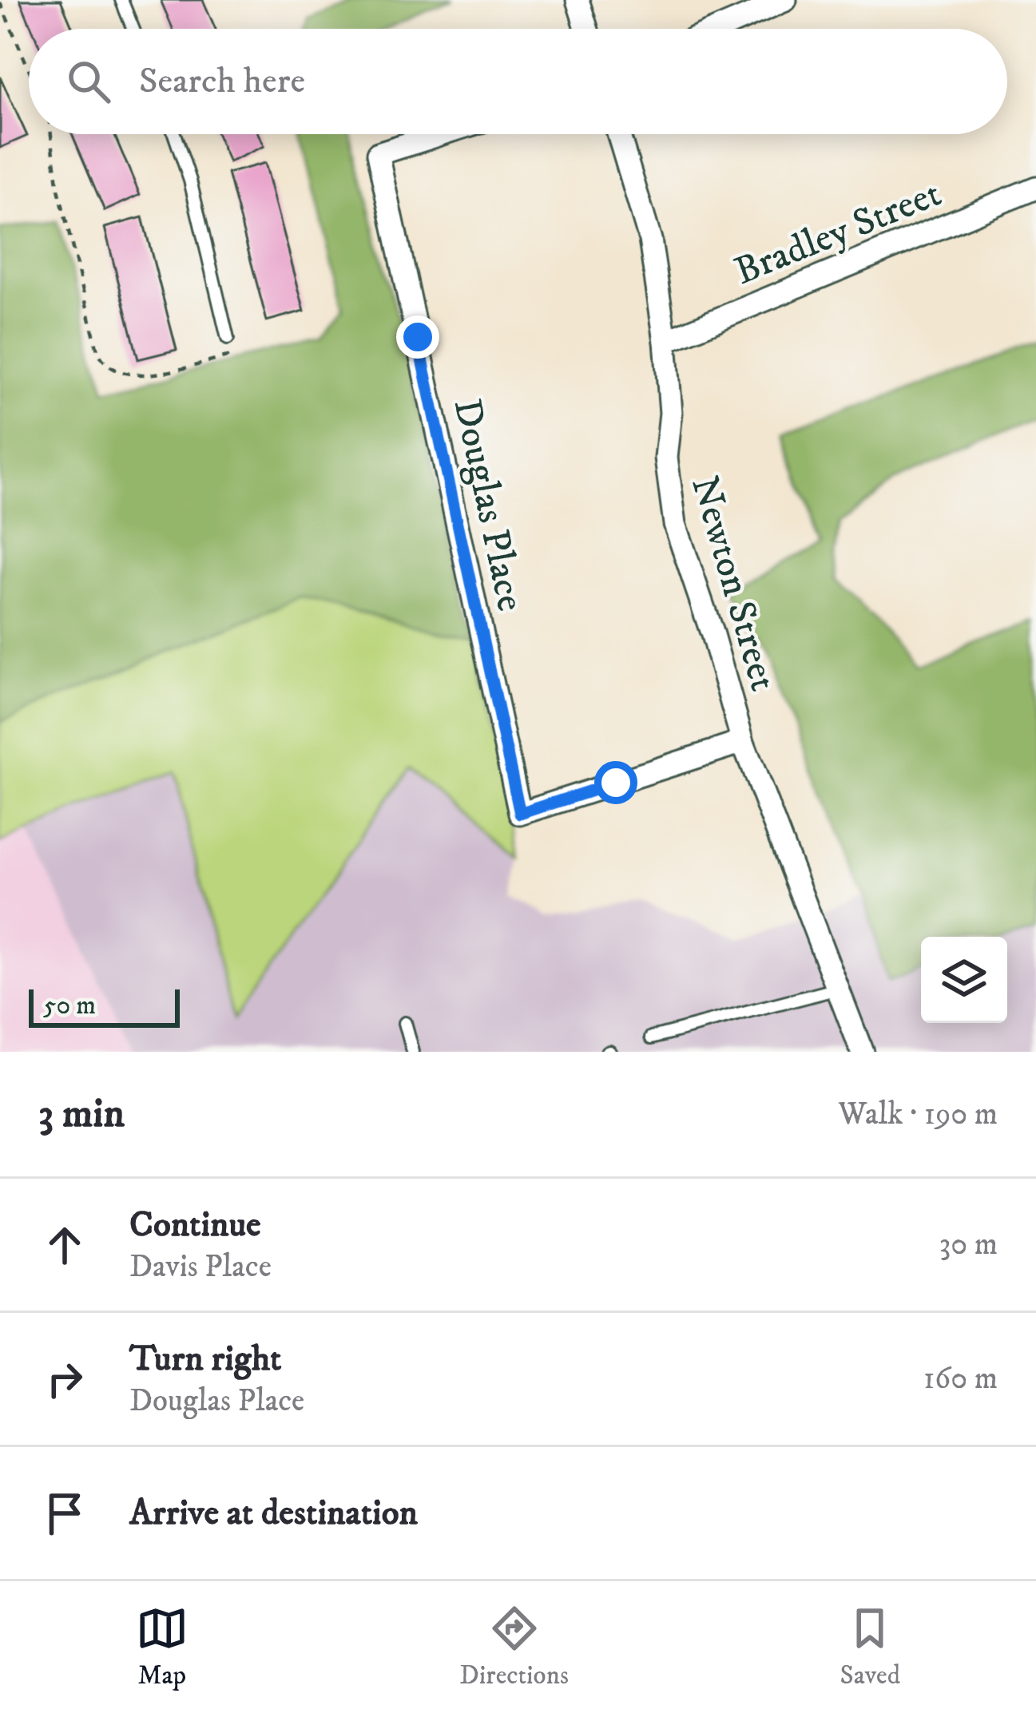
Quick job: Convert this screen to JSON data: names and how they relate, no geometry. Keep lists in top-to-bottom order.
{
  "streets": {
    "street": ["Bradley Street", "Douglas Place", "Newton Street"]
  },
  "crossings": [
    ["Bradley Street", "Newton Street"],
    ["Douglas Place", "Newton Street"]
  ],
  "scale_bar": "50 m",
  "page": {
    "search": "Search here",
    "scale": "50 m",
    "heading": ["3 min", "Walk · 190 m"],
    "list": [
      ["Continue", "Davis Place", "30 m"],
      ["Turn right", "Douglas Place", "160 m"],
      "Arrive at destination"
    ],
    "nav": ["Map", "Directions", "Saved"]
  }
}
